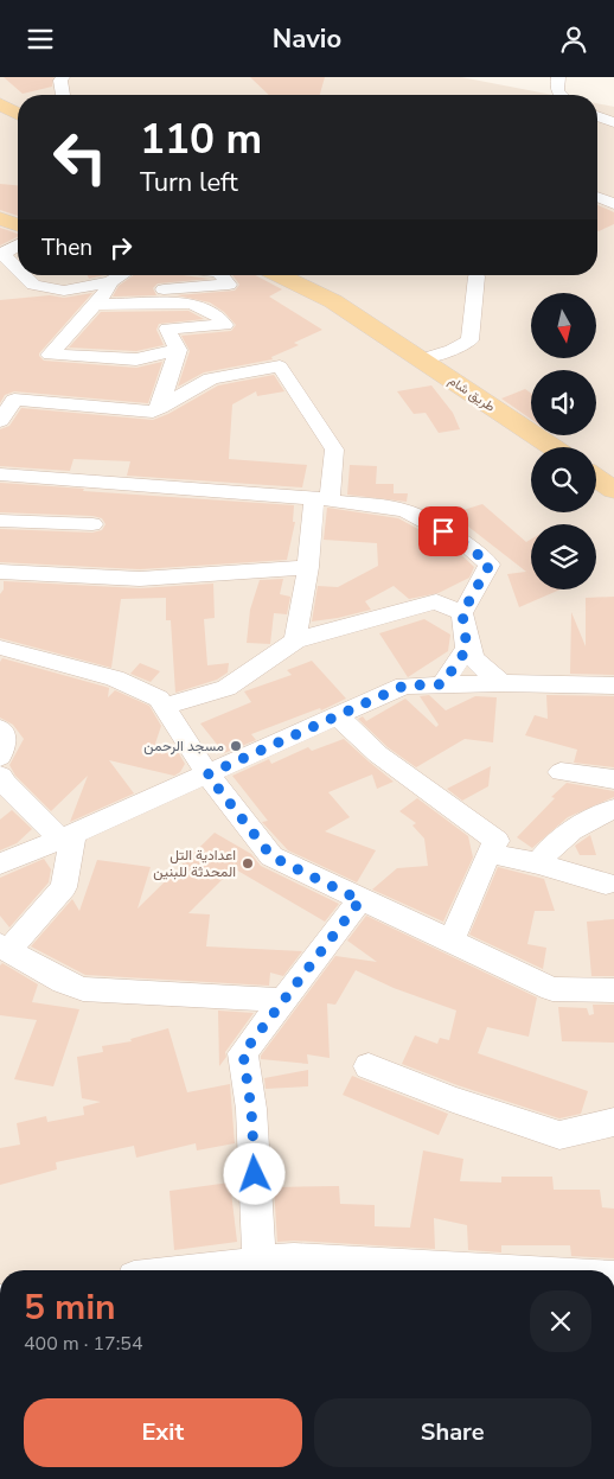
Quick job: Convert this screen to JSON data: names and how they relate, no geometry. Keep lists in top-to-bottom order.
{
  "streets": {
    "main road": ["طريق شام"]
  },
  "places": ["مسجد الرحمن", "اعدادية التل المحدثة للبنين"],
  "north": "bottom",
  "page": {
    "header": "Navio",
    "turn": ["110 m", "Turn left"],
    "then": "Then",
    "heading": ["5 min", "400 m · 17:54"],
    "buttons": ["Exit", "Share"]
  }
}
